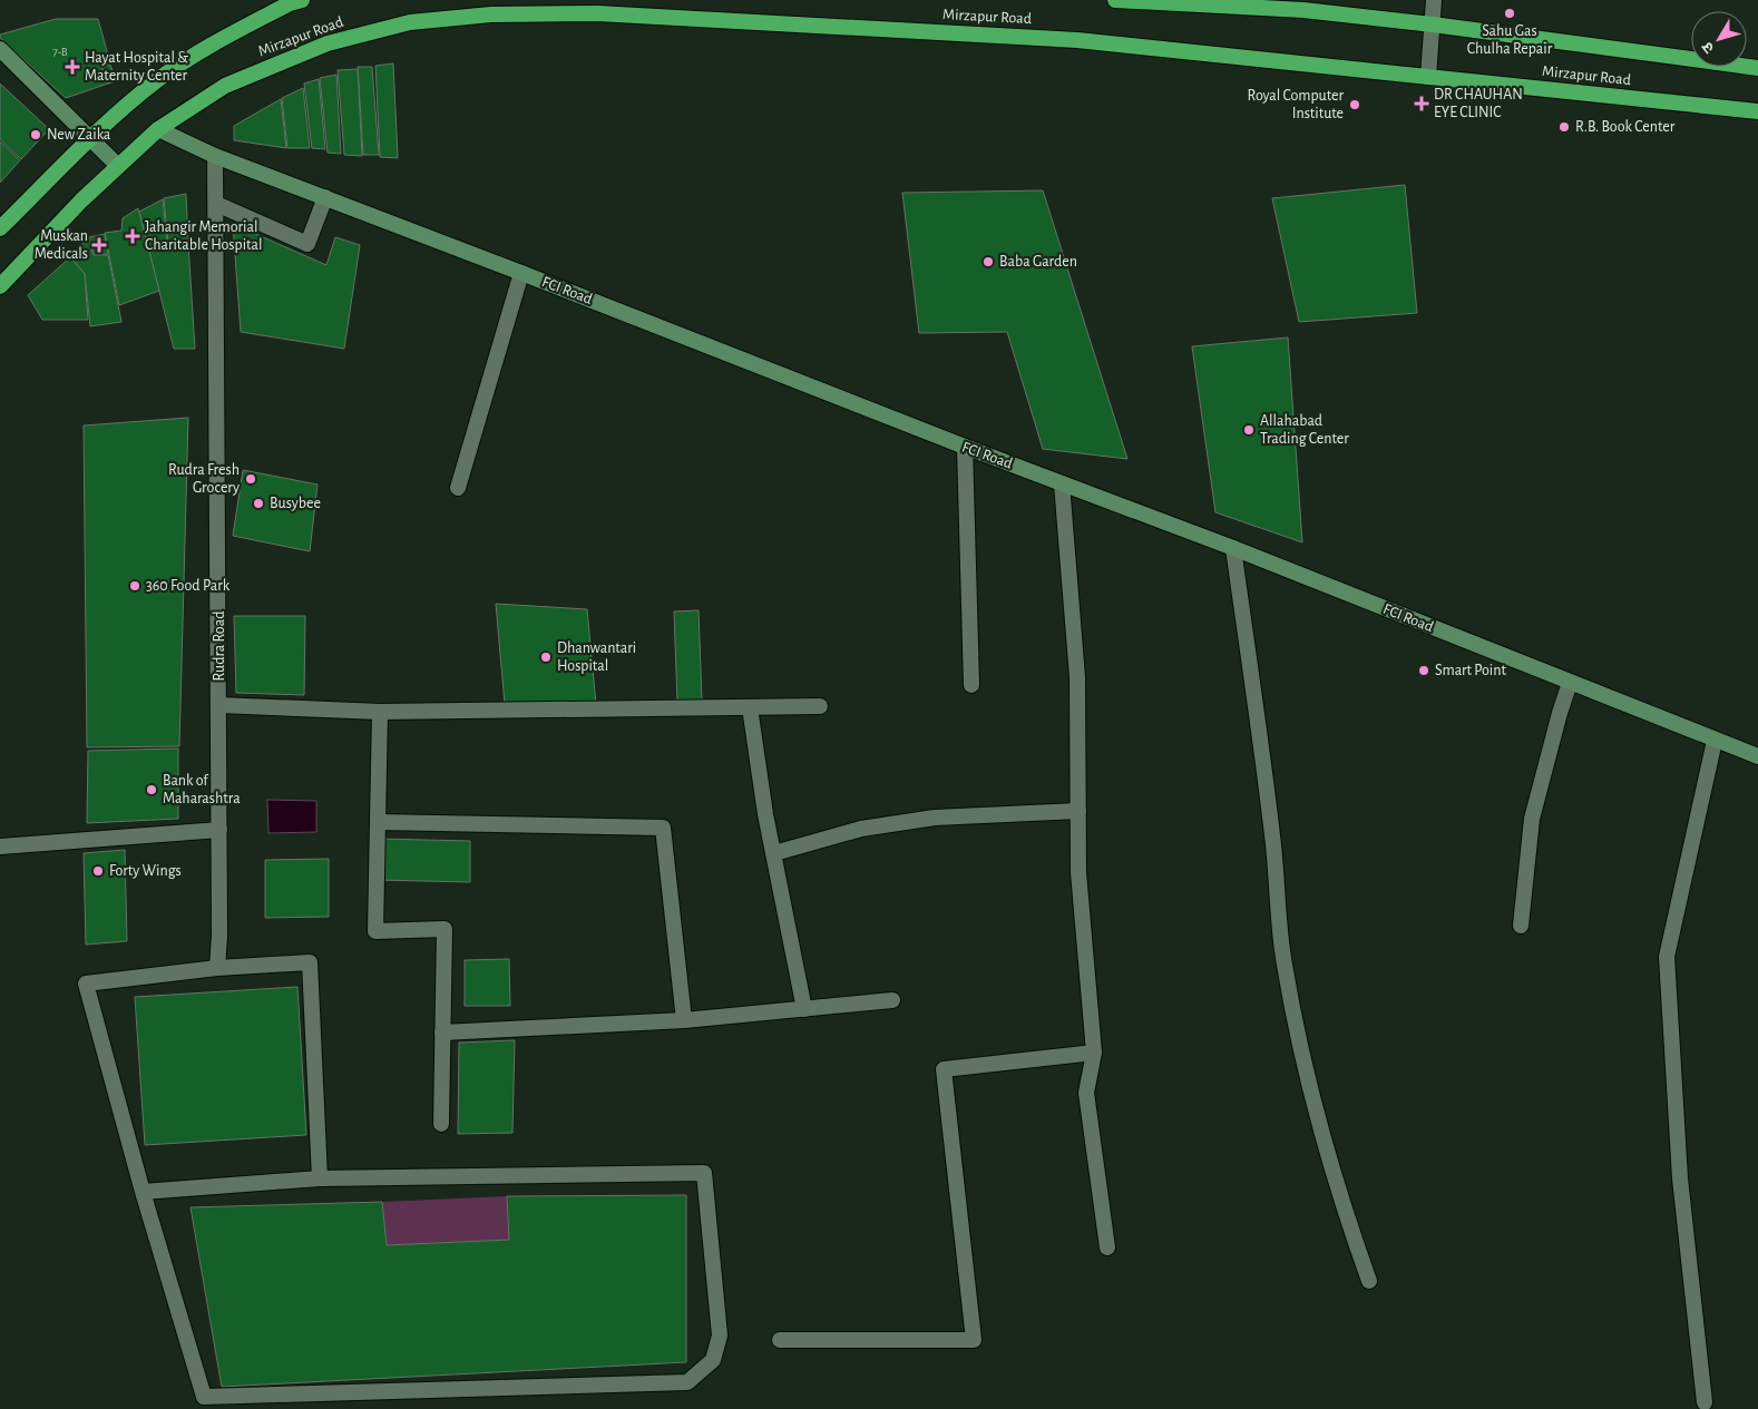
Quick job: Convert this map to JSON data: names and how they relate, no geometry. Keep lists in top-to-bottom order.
{
  "streets": {
    "highway": ["Mirzapur Road"],
    "main road": ["FCI Road"],
    "street": ["Rudra Road"]
  },
  "crossings": [
    ["Mirzapur Road", "FCI Road"],
    ["FCI Road", "Rudra Road"]
  ],
  "places": {
    "other": [
      "Sahu Gas Chulha Repair",
      "Royal Computer Institute",
      "R.B. Book Center",
      "New Zaika",
      "Baba Garden",
      "Allahabad Trading Center",
      "Rudra Fresh Grocery",
      "Busybee",
      "360 Food Park",
      "Dhanwantari Hospital",
      "Smart Point",
      "Bank of Maharashtra",
      "Forty Wings"
    ],
    "health": [
      "Hayat Hospital & Maternity Center",
      "DR CHAUHAN EYE CLINIC",
      "Jahangir Memorial Charitable Hospital",
      "Muskan Medicals"
    ]
  },
  "house_numbers": ["7-B"],
  "north": "bottom left"
}
